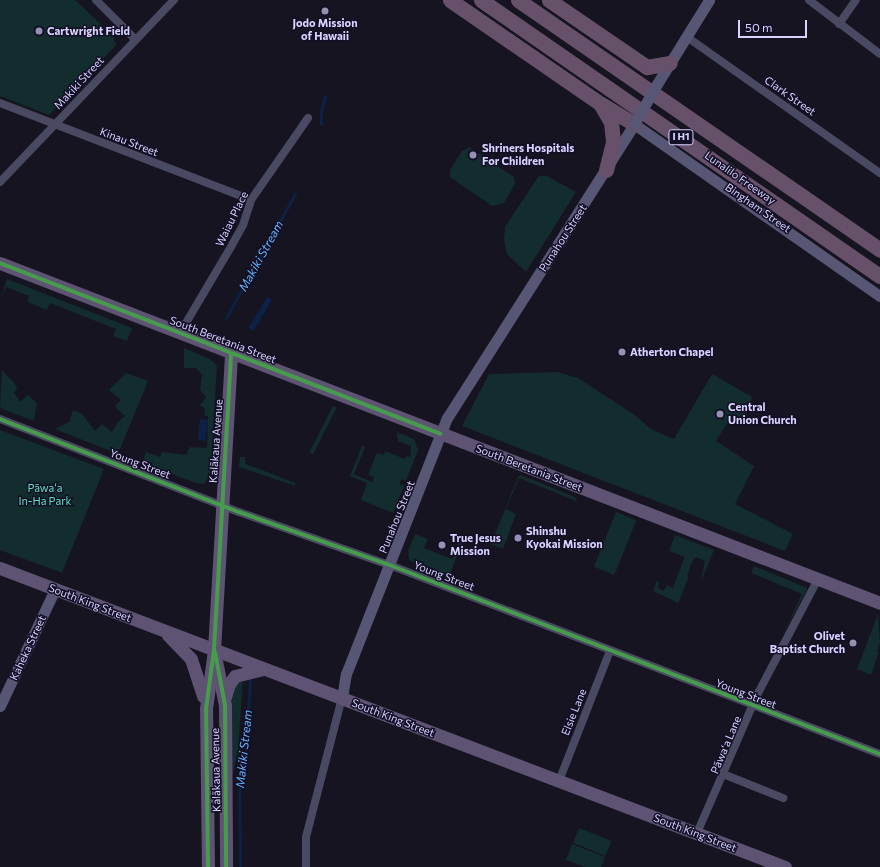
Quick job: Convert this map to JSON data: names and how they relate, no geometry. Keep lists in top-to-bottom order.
{
  "streets": {
    "highway": ["I H1", "Lunalilo Freeway"],
    "main road": [
      "Bingham Street",
      "Punahou Street",
      "South Beretania Street",
      "Kalākaua Avenue",
      "South King Street",
      "Kaheka Street"
    ],
    "street": [
      "Makiki Street",
      "Clark Street",
      "Kinau Street",
      "Waiau Place",
      "Young Street",
      "Elsie Lane",
      "Pāwaʻa Lane"
    ]
  },
  "crossings": [
    ["Makiki Street", "Kinau Street"],
    ["Clark Street", "Punahou Street"],
    ["Kinau Street", "Waiau Place"],
    ["Bingham Street", "Punahou Street"],
    ["Waiau Place", "South Beretania Street"],
    ["Punahou Street", "South Beretania Street"],
    ["Punahou Street", "Young Street"],
    ["Punahou Street", "South King Street"],
    ["South Beretania Street", "Kalākaua Avenue"],
    ["South Beretania Street", "Pāwaʻa Lane"],
    ["Kalākaua Avenue", "Young Street"],
    ["Kalākaua Avenue", "South King Street"],
    ["Young Street", "Elsie Lane"],
    ["Young Street", "Pāwaʻa Lane"],
    ["South King Street", "Kaheka Street"],
    ["South King Street", "Elsie Lane"],
    ["South King Street", "Pāwaʻa Lane"]
  ],
  "water": ["Makiki Stream"],
  "parks": ["Pāwaʻa In-Ha Park"],
  "places": [
    "Jodo Mission of Hawaii",
    "Cartwright Field",
    "Shriners Hospitals For Children",
    "Atherton Chapel",
    "Central Union Church",
    "Shinshu Kyokai Mission",
    "True Jesus Mission",
    "Olivet Baptist Church"
  ],
  "scale_bar": "50 m"
}
